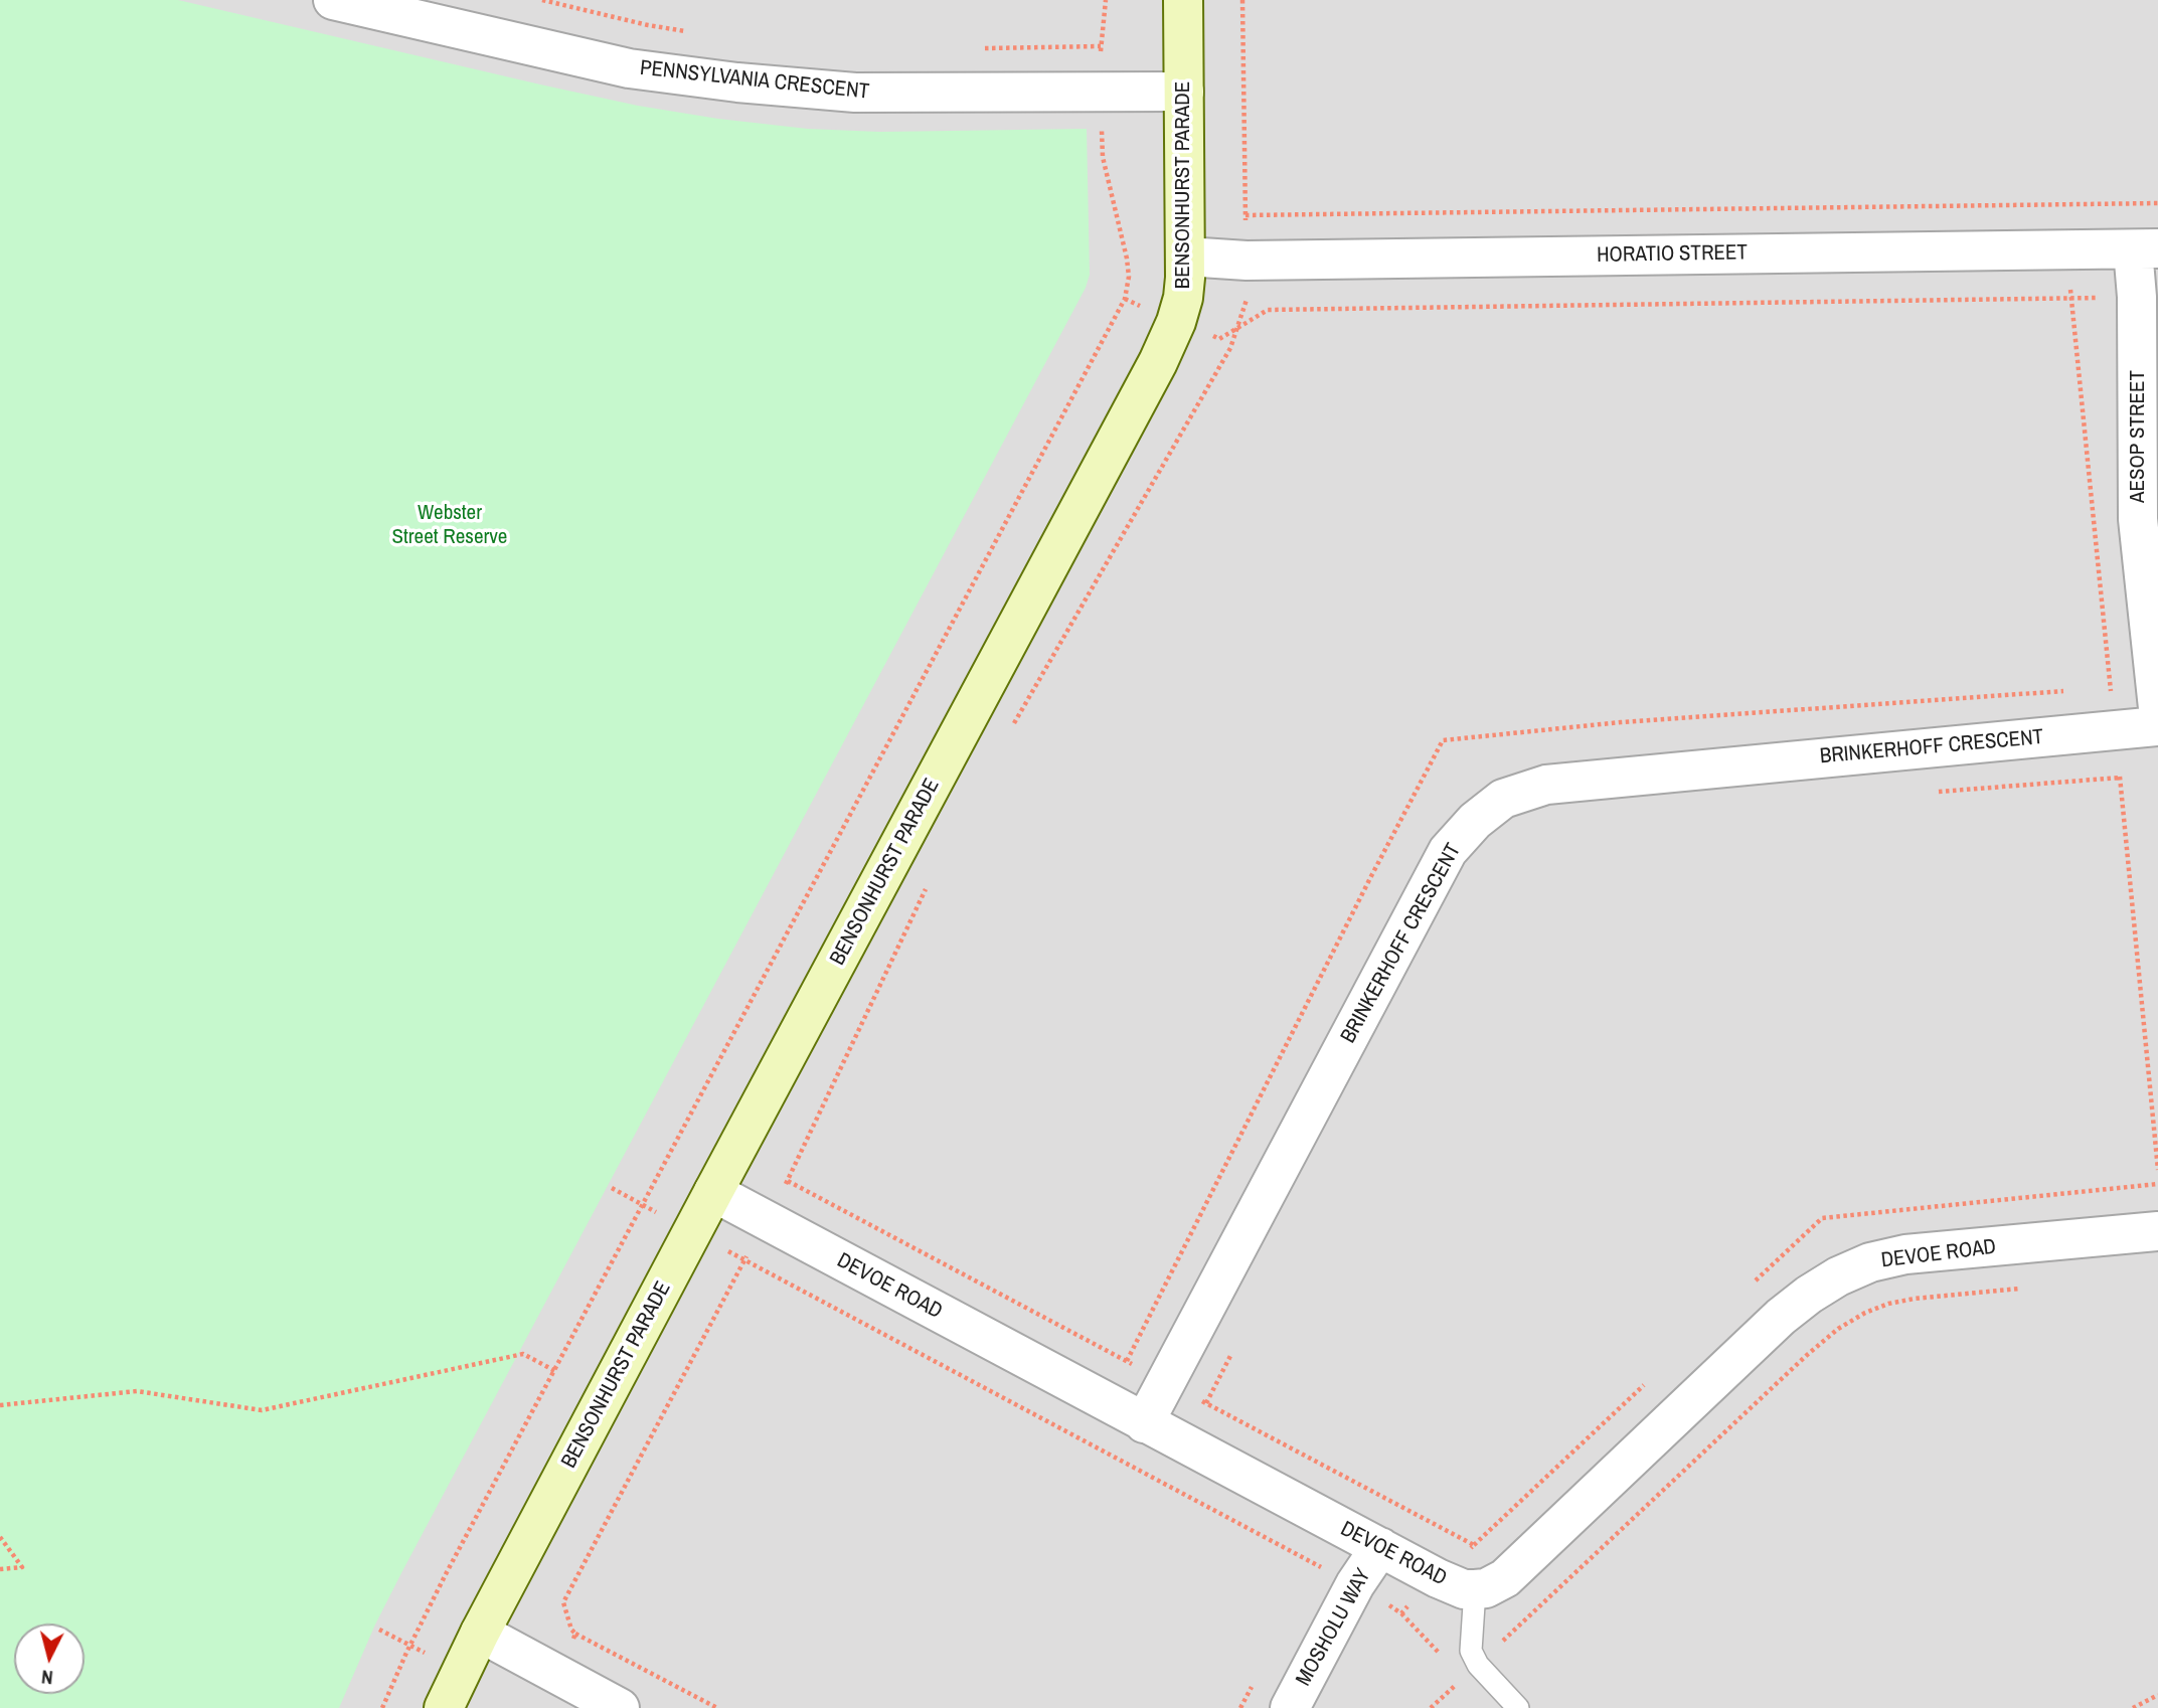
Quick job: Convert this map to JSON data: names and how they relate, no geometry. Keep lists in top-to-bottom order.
{
  "streets": {
    "street": [
      "PENNSYLVANIA CRESCENT",
      "BENSONHURST PARADE",
      "HORATIO STREET",
      "AESOP STREET",
      "BRINKERHOFF CRESCENT",
      "DEVOE ROAD",
      "MOSHOLU WAY"
    ]
  },
  "crossings": [
    ["PENNSYLVANIA CRESCENT", "BENSONHURST PARADE"],
    ["BENSONHURST PARADE", "HORATIO STREET"],
    ["BENSONHURST PARADE", "DEVOE ROAD"],
    ["HORATIO STREET", "AESOP STREET"],
    ["BRINKERHOFF CRESCENT", "DEVOE ROAD"],
    ["DEVOE ROAD", "MOSHOLU WAY"]
  ],
  "parks": ["Webster Street Reserve"],
  "north": "bottom"
}
